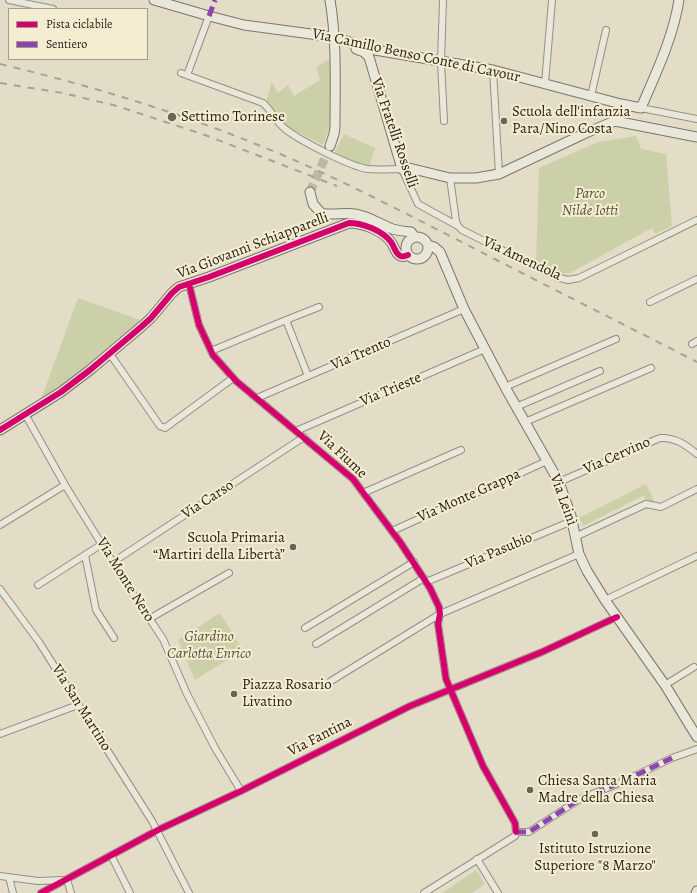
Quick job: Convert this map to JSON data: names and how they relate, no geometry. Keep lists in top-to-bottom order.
{
  "streets": {
    "street": [
      "Via Camillo Benso Conte di Cavour",
      "Via Fratelli Rosselli",
      "Via Giovanni Schiapparelli",
      "Via Amendola",
      "Via Trento",
      "Via Trieste",
      "Via Fiume",
      "Via Cervino",
      "Via Monte Grappa",
      "Via Carso",
      "Via Leinì",
      "Via Pasubio",
      "Via Monte Nero",
      "Via San Martino",
      "Via Fantina"
    ]
  },
  "crossings": [
    ["Via Camillo Benso Conte di Cavour", "Via Fratelli Rosselli"],
    ["Via Fratelli Rosselli", "Via Amendola"],
    ["Via Giovanni Schiapparelli", "Via Fiume"],
    ["Via Giovanni Schiapparelli", "Via Monte Nero"],
    ["Via Trento", "Via Fiume"],
    ["Via Trento", "Via Leinì"],
    ["Via Trieste", "Via Fiume"],
    ["Via Trieste", "Via Leinì"],
    ["Via Fiume", "Via Monte Grappa"],
    ["Via Fiume", "Via Carso"],
    ["Via Fiume", "Via Pasubio"],
    ["Via Fiume", "Via Fantina"],
    ["Via Cervino", "Via Leinì"],
    ["Via Monte Grappa", "Via Leinì"],
    ["Via Carso", "Via Monte Nero"],
    ["Via Leinì", "Via Pasubio"],
    ["Via Leinì", "Via Fantina"],
    ["Via Monte Nero", "Via Fantina"],
    ["Via San Martino", "Via Fantina"]
  ],
  "parks": ["Parco Nilde Iotti", "Giardino Carlotta Enrico"],
  "places": [
    "Settimo Torinese",
    "Scuola dell'infanzia Para/Nino Costa",
    "Scuola Primaria “Martiri della Libertà”",
    "Piazza Rosario Livatino",
    "Chiesa Santa Maria Madre della Chiesa",
    "Istituto Istruzione Superiore \"8 Marzo\""
  ],
  "legend": ["Pista ciclabile", "Sentiero"]
}
